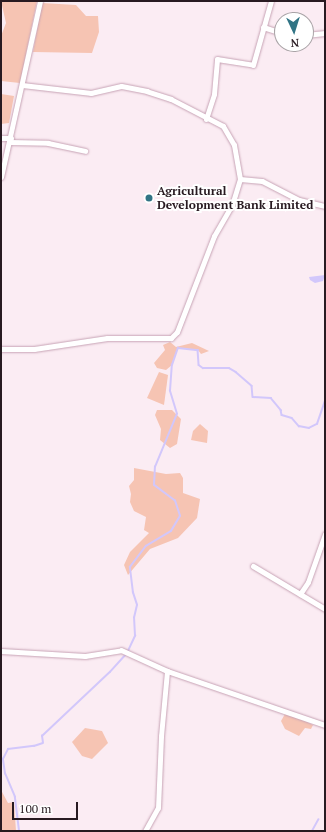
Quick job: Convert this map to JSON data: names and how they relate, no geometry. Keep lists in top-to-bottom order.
{
  "places": ["Agricultural Development Bank Limited"],
  "scale_bar": "100 m",
  "north": "bottom"
}
